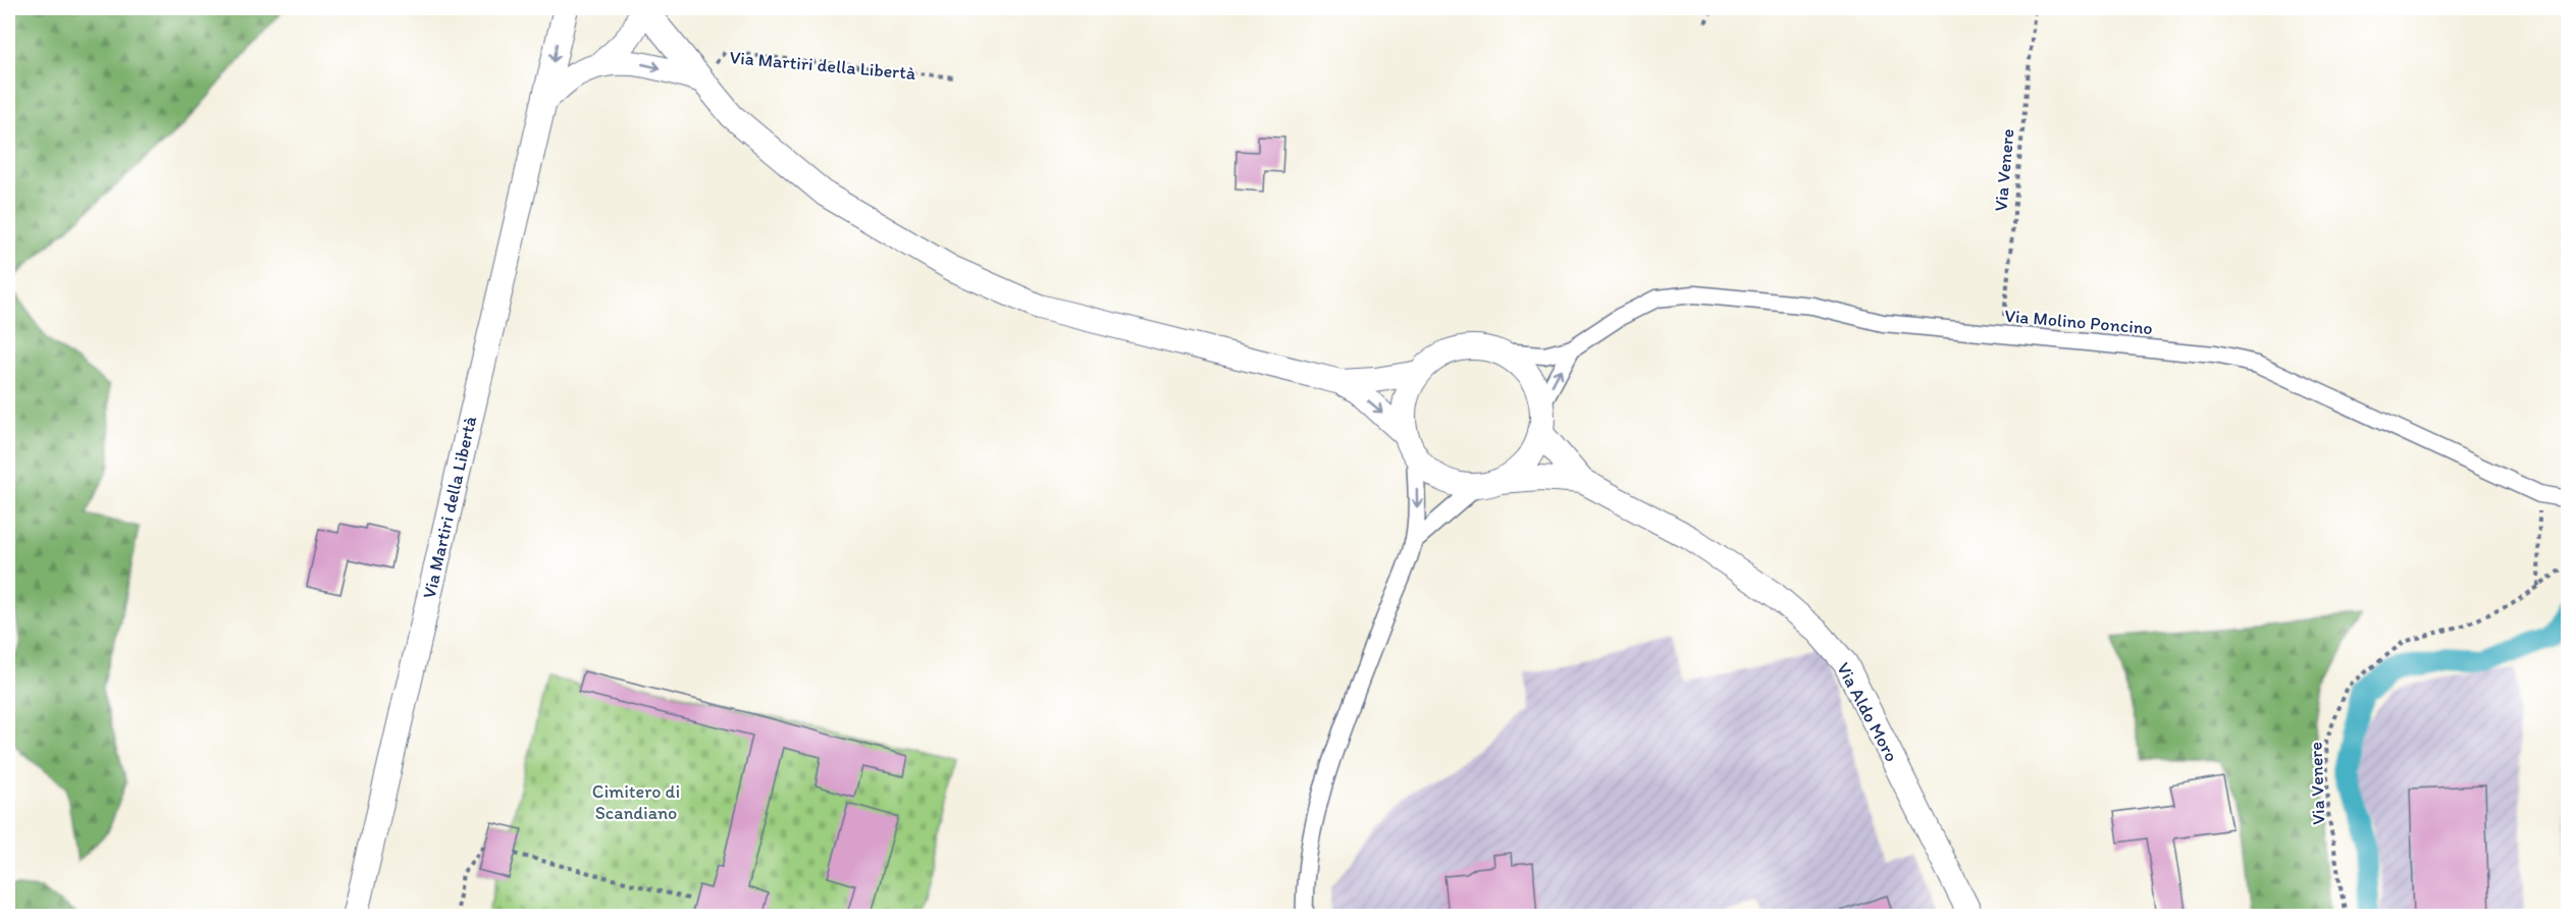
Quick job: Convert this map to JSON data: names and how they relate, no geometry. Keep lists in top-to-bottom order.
{
  "streets": {
    "main road": ["Via Martiri della Libertà", "Via Aldo Moro"],
    "street": ["Via Molino Poncino"],
    "path": ["Via Venere"]
  },
  "crossings": [
    ["Via Venere", "Via Molino Poncino"],
    ["Via Molino Poncino", "Via Aldo Moro"]
  ],
  "parks": ["Cimitero di Scandiano"]
}
